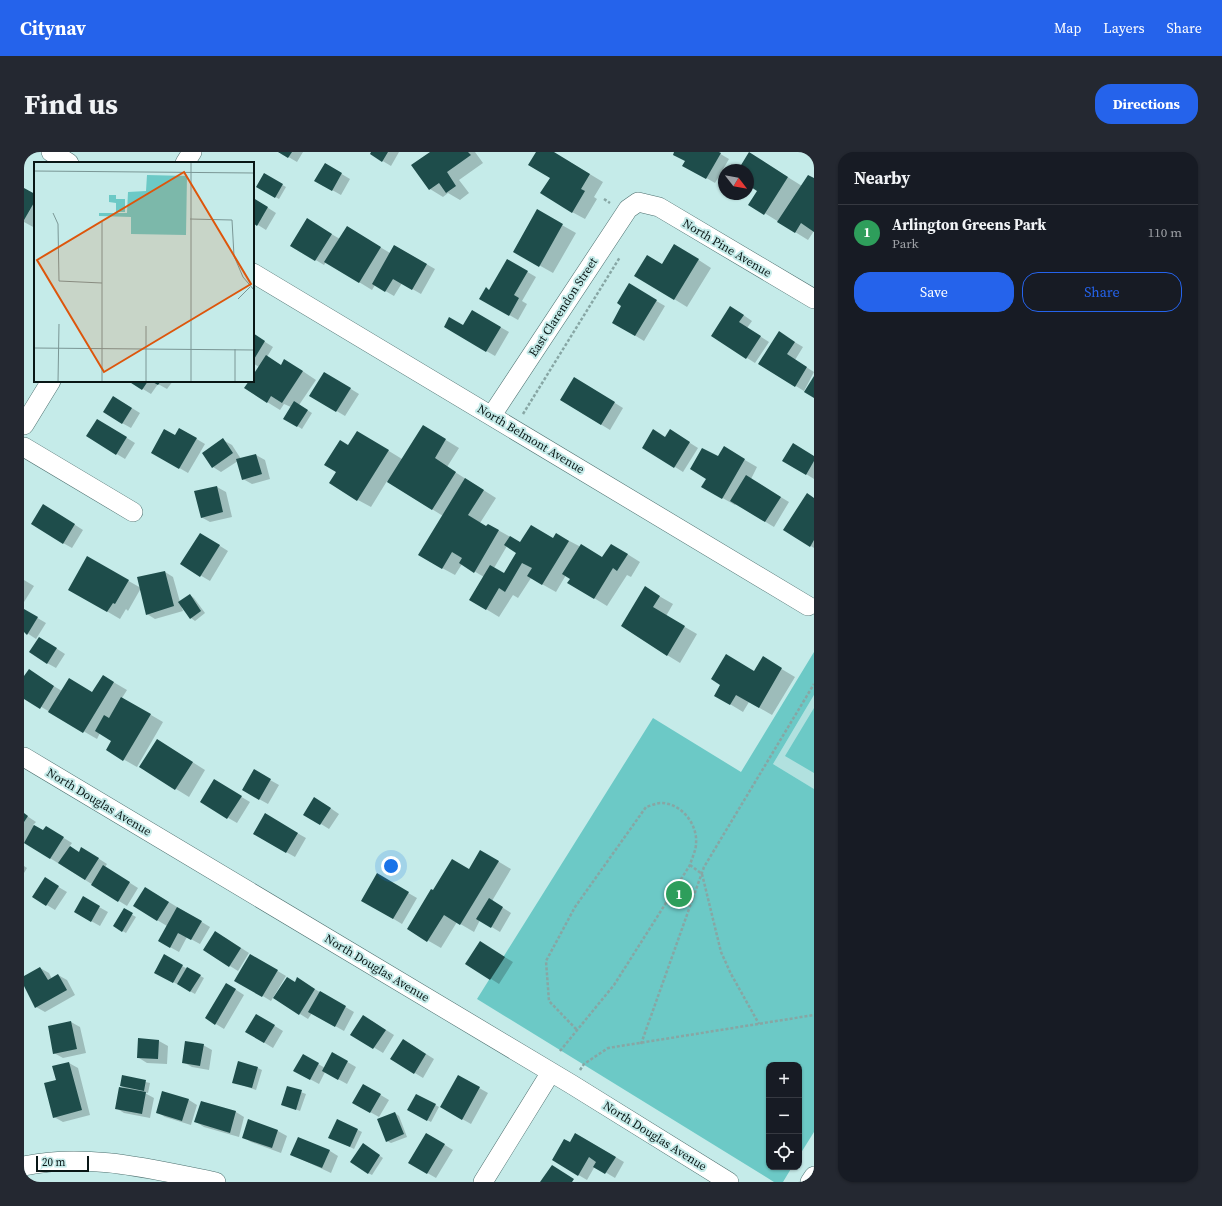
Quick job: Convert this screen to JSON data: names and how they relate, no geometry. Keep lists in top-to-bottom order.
{
  "streets": {
    "street": [
      "North Pine Avenue",
      "East Clarendon Street",
      "North Belmont Avenue",
      "North Douglas Avenue"
    ]
  },
  "crossings": [
    ["North Pine Avenue", "East Clarendon Street"],
    ["East Clarendon Street", "North Belmont Avenue"]
  ],
  "scale_bar": "20 m",
  "north": "bottom right",
  "page": {
    "header": "Citynav",
    "nav": ["Map", "Layers", "Share"],
    "buttons": [
      "Directions",
      ["Save", "Share"]
    ],
    "title": "Find us",
    "heading": "Nearby",
    "list": [
      {
        "mark": "1",
        "name": "Arlington Greens Park",
        "note": "Park",
        "value": "110 m"
      }
    ],
    "pins": "1",
    "map_buttons": ["+", "−"],
    "scale": "20 m"
  }
}
